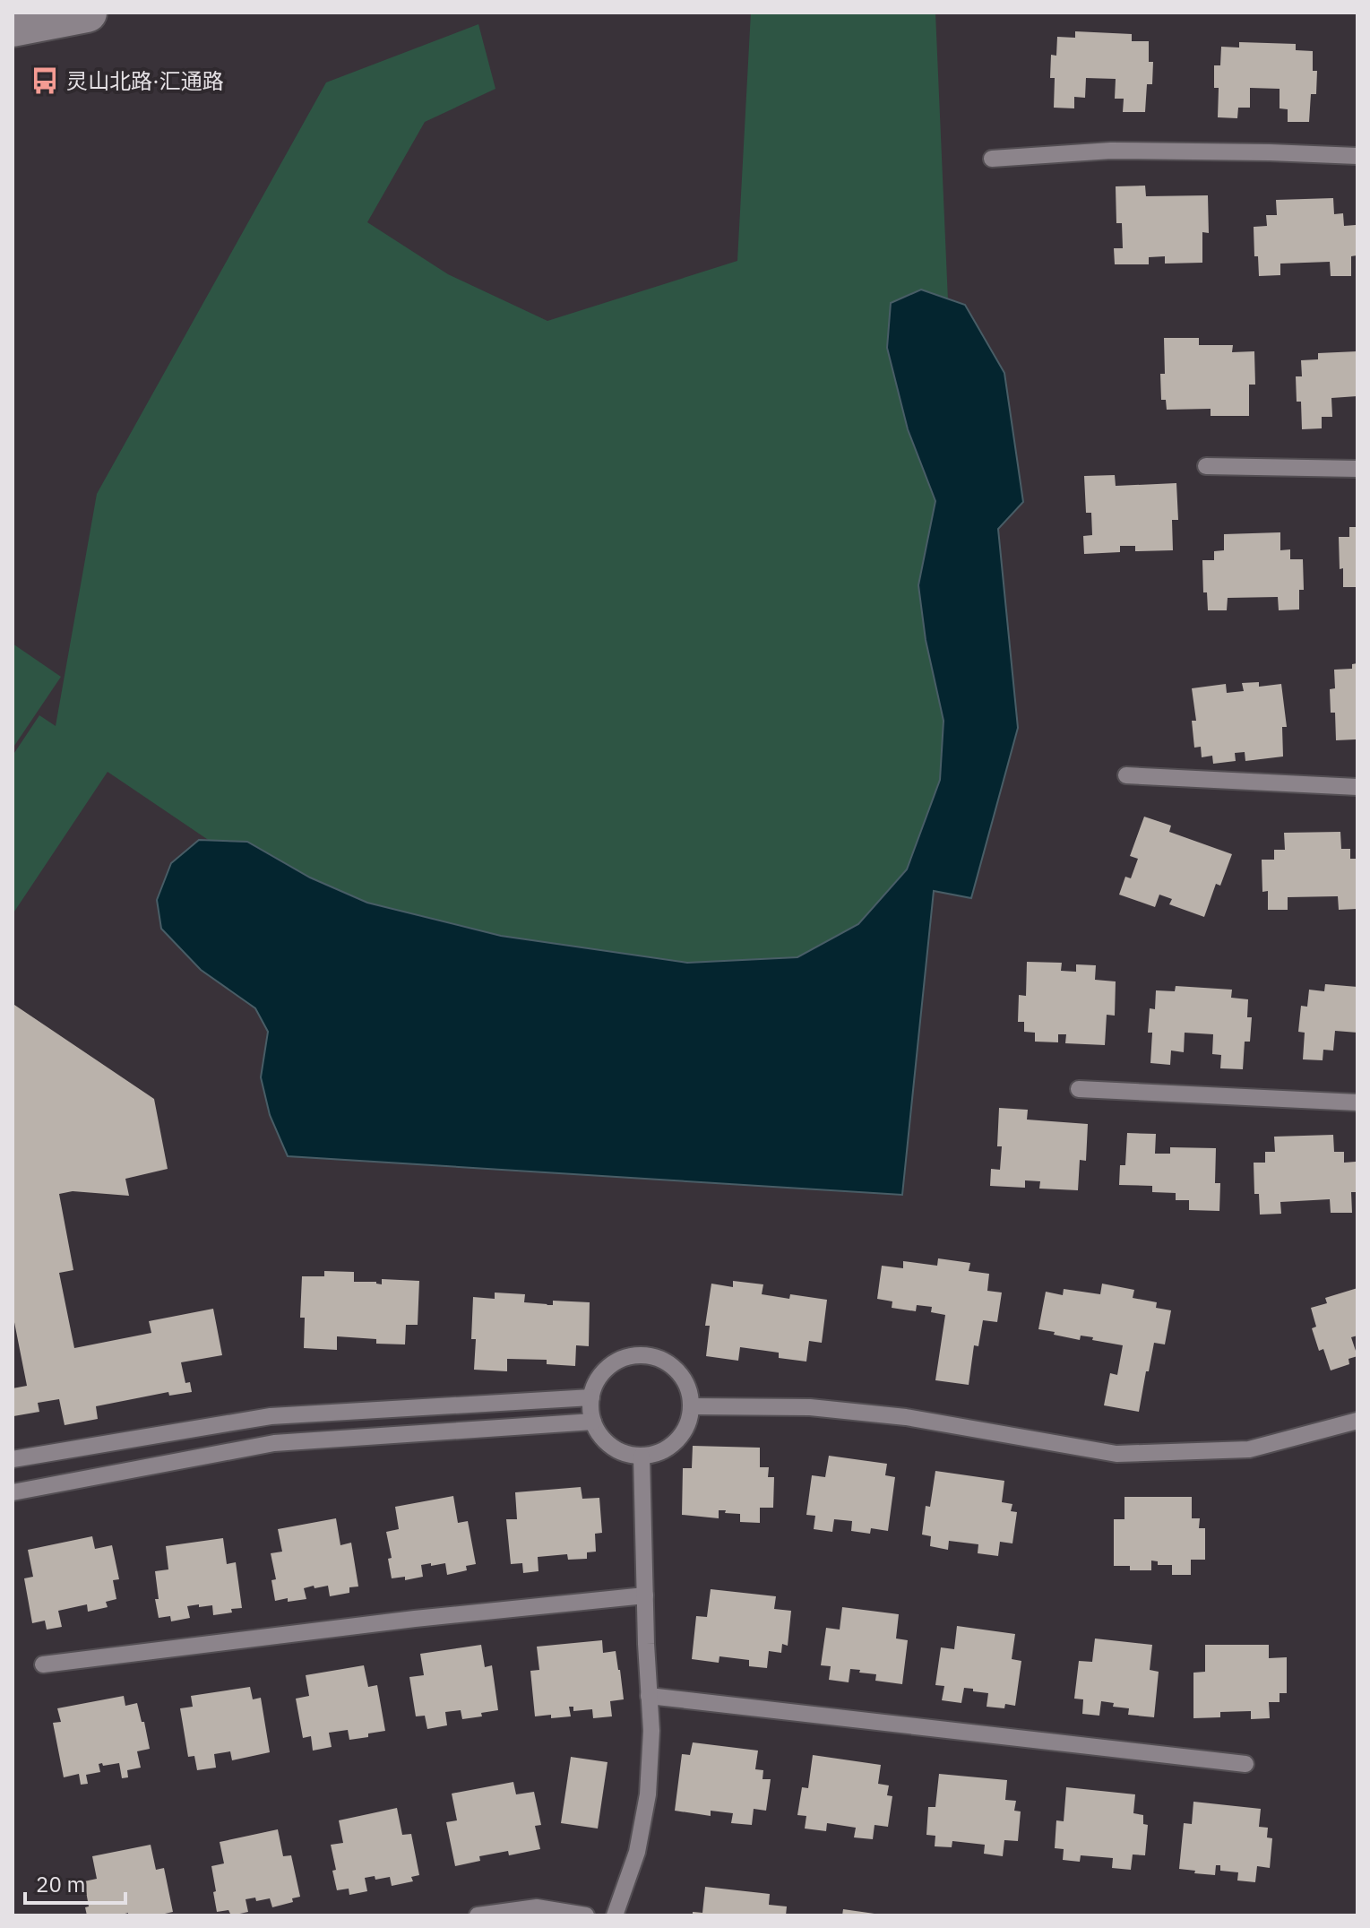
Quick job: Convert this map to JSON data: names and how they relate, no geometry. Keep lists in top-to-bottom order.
{
  "places": {
    "bus stop": ["灵山北路·汇通路"]
  },
  "scale_bar": "20 m"
}
